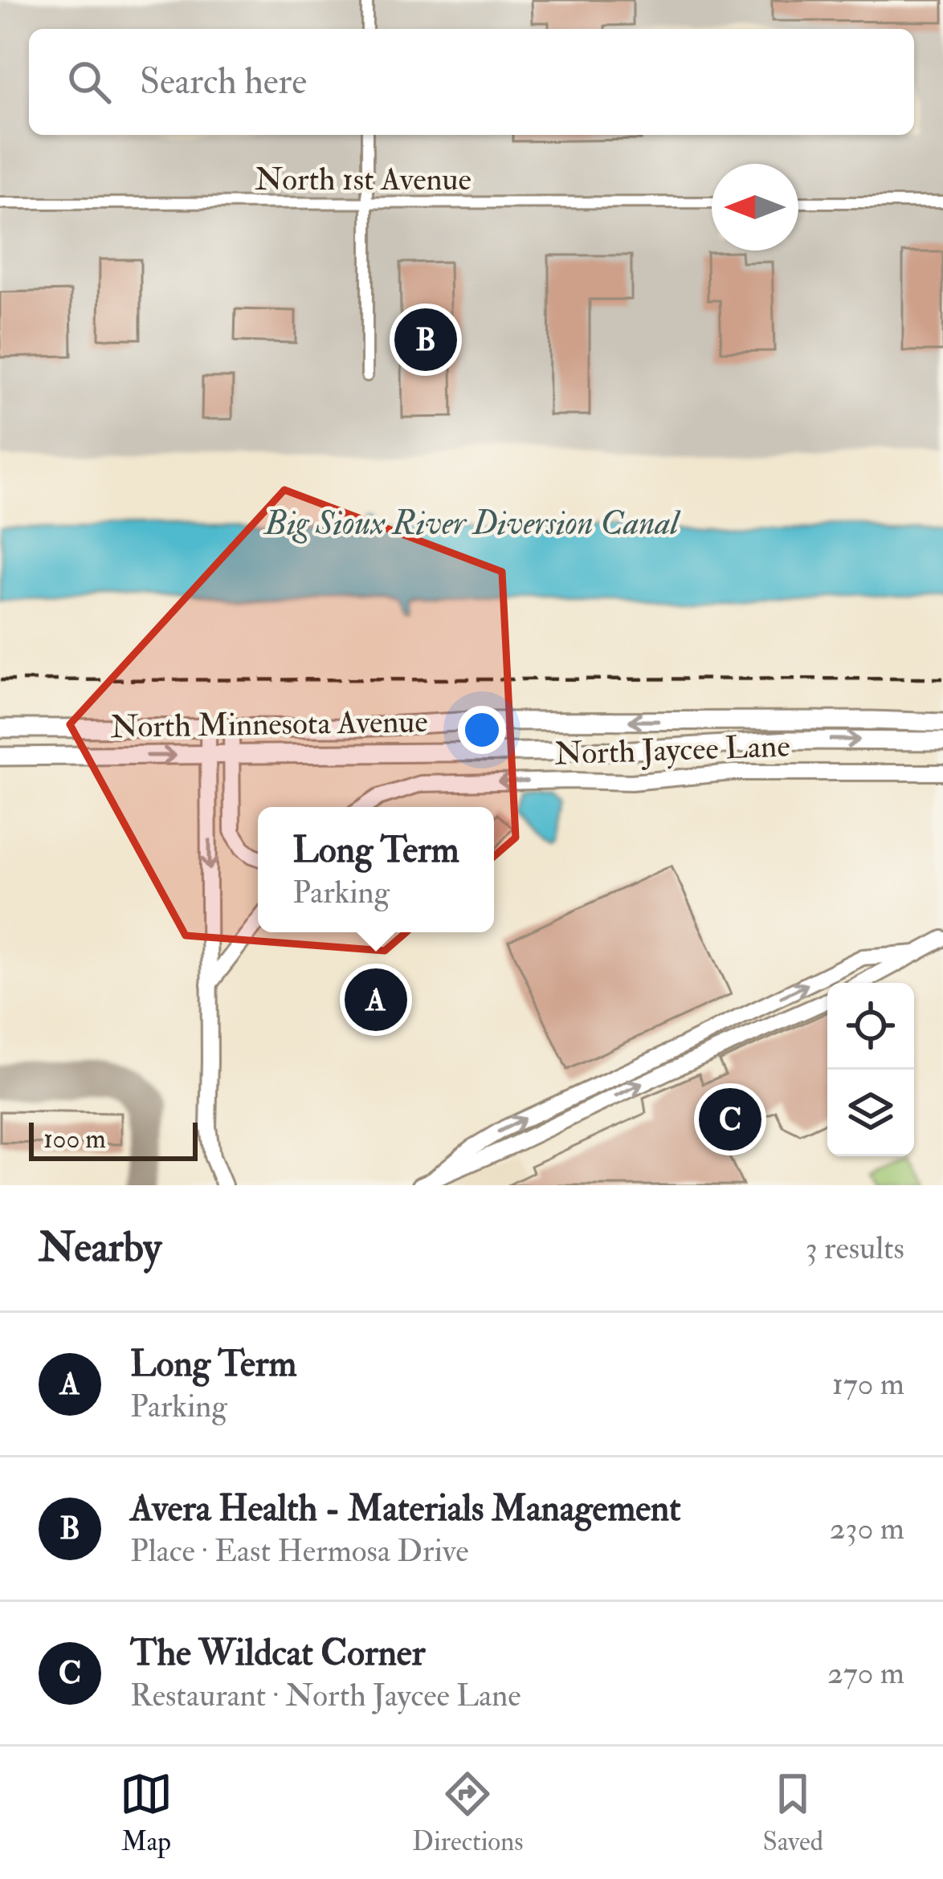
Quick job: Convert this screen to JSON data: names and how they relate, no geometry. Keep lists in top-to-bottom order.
{
  "streets": {
    "main road": ["North Minnesota Avenue", "North Jaycee Lane"],
    "street": ["North 1st Avenue"]
  },
  "one_way": ["North Jaycee Lane"],
  "water": ["Big Sioux River Diversion Canal"],
  "scale_bar": "100 m",
  "north": "left",
  "page": {
    "search": "Search here",
    "pins": ["B", "A", "C"],
    "popup": ["Long Term", "Parking"],
    "scale": "100 m",
    "heading": ["Nearby", "3 results"],
    "list": [
      {
        "mark": "A",
        "name": "Long Term",
        "note": "Parking",
        "value": "170 m"
      },
      {
        "mark": "B",
        "name": "Avera Health - Materials Management",
        "note": "Place · East Hermosa Drive",
        "value": "230 m"
      },
      {
        "mark": "C",
        "name": "The Wildcat Corner",
        "note": "Restaurant · North Jaycee Lane",
        "value": "270 m"
      }
    ],
    "nav": ["Map", "Directions", "Saved"]
  }
}
